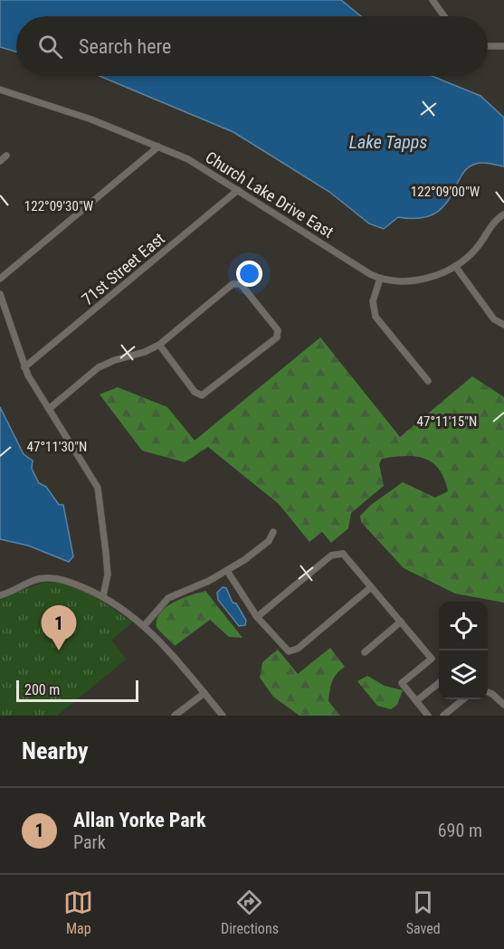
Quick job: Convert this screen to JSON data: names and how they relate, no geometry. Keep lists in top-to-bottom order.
{
  "streets": {
    "street": ["Church Lake Drive East", "71st Street East"]
  },
  "crossings": [
    ["Church Lake Drive East", "71st Street East"]
  ],
  "water": ["Lake Tapps"],
  "scale_bar": "200 m",
  "page": {
    "search": "Search here",
    "pins": "1",
    "scale": "200 m",
    "heading": "Nearby",
    "list": [
      {
        "mark": "1",
        "name": "Allan Yorke Park",
        "note": "Park",
        "value": "690 m"
      }
    ],
    "nav": ["Map", "Directions", "Saved"]
  },
  "coordinates": [
    "122°09'00\"W",
    "122°09'30\"W",
    "47°11'15\"N",
    "47°11'30\"N"
  ]
}
